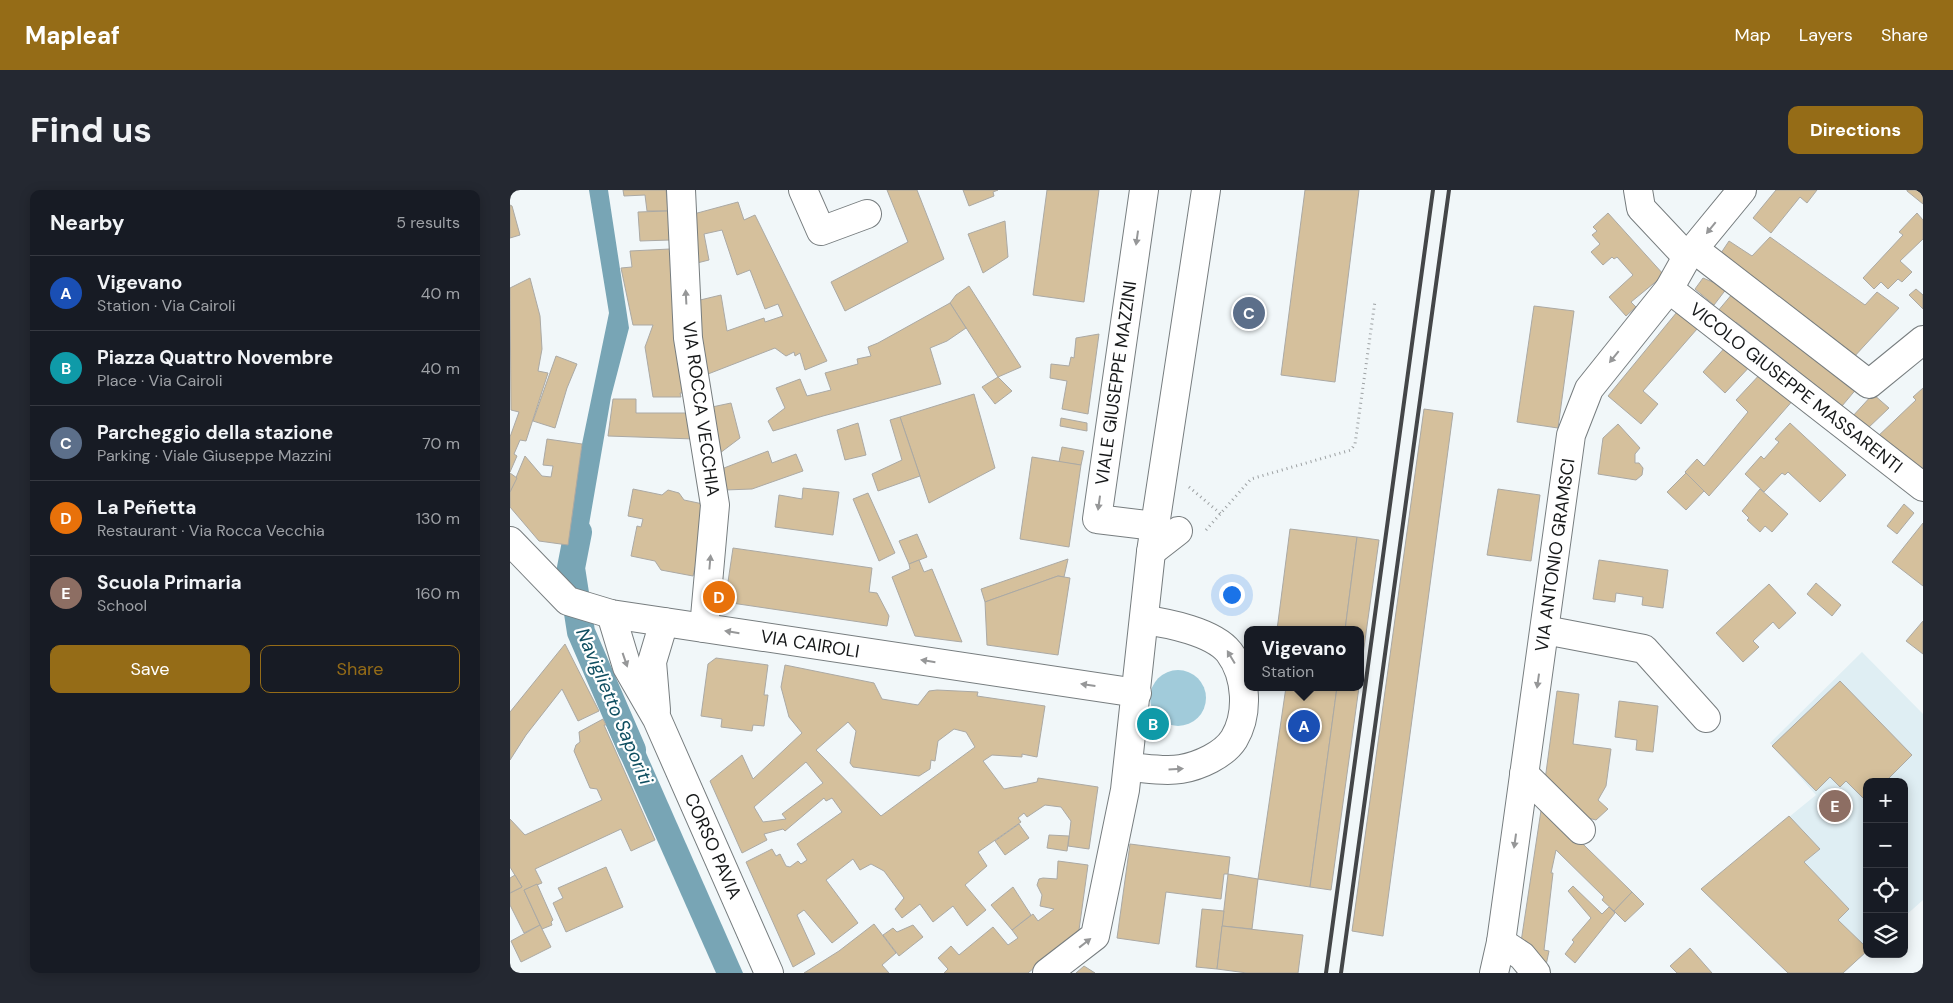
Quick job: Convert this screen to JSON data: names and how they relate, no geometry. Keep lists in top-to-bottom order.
{
  "streets": {
    "street": [
      "VIALE GIUSEPPE MAZZINI",
      "VICOLO GIUSEPPE MASSARENTI",
      "VIA ROCCA VECCHIA",
      "VIA ANTONIO GRAMSCI",
      "VIA CAIROLI",
      "CORSO PAVIA"
    ]
  },
  "crossings": [
    ["VICOLO GIUSEPPE MASSARENTI", "VIA ANTONIO GRAMSCI"],
    ["VIA ROCCA VECCHIA", "VIA CAIROLI"],
    ["VIA CAIROLI", "CORSO PAVIA"]
  ],
  "one_way": ["VIA ROCCA VECCHIA", "VIA ANTONIO GRAMSCI", "VIA CAIROLI"],
  "water": ["Naviglietto Saporiti"],
  "page": {
    "header": "Mapleaf",
    "nav": ["Map", "Layers", "Share"],
    "buttons": [
      "Directions",
      ["Save", "Share"]
    ],
    "title": "Find us",
    "heading": ["Nearby", "5 results"],
    "list": [
      {
        "mark": "A",
        "name": "Vigevano",
        "note": "Station · Via Cairoli",
        "value": "40 m"
      },
      {
        "mark": "B",
        "name": "Piazza Quattro Novembre",
        "note": "Place · Via Cairoli",
        "value": "40 m"
      },
      {
        "mark": "C",
        "name": "Parcheggio della stazione",
        "note": "Parking · Viale Giuseppe Mazzini",
        "value": "70 m"
      },
      {
        "mark": "D",
        "name": "La Peñetta",
        "note": "Restaurant · Via Rocca Vecchia",
        "value": "130 m"
      },
      {
        "mark": "E",
        "name": "Scuola Primaria",
        "note": "School",
        "value": "160 m"
      }
    ],
    "pins": [
      "C",
      "D",
      "B",
      "A",
      "E"
    ],
    "popup": ["Vigevano", "Station"],
    "map_buttons": ["+", "−"]
  }
}
